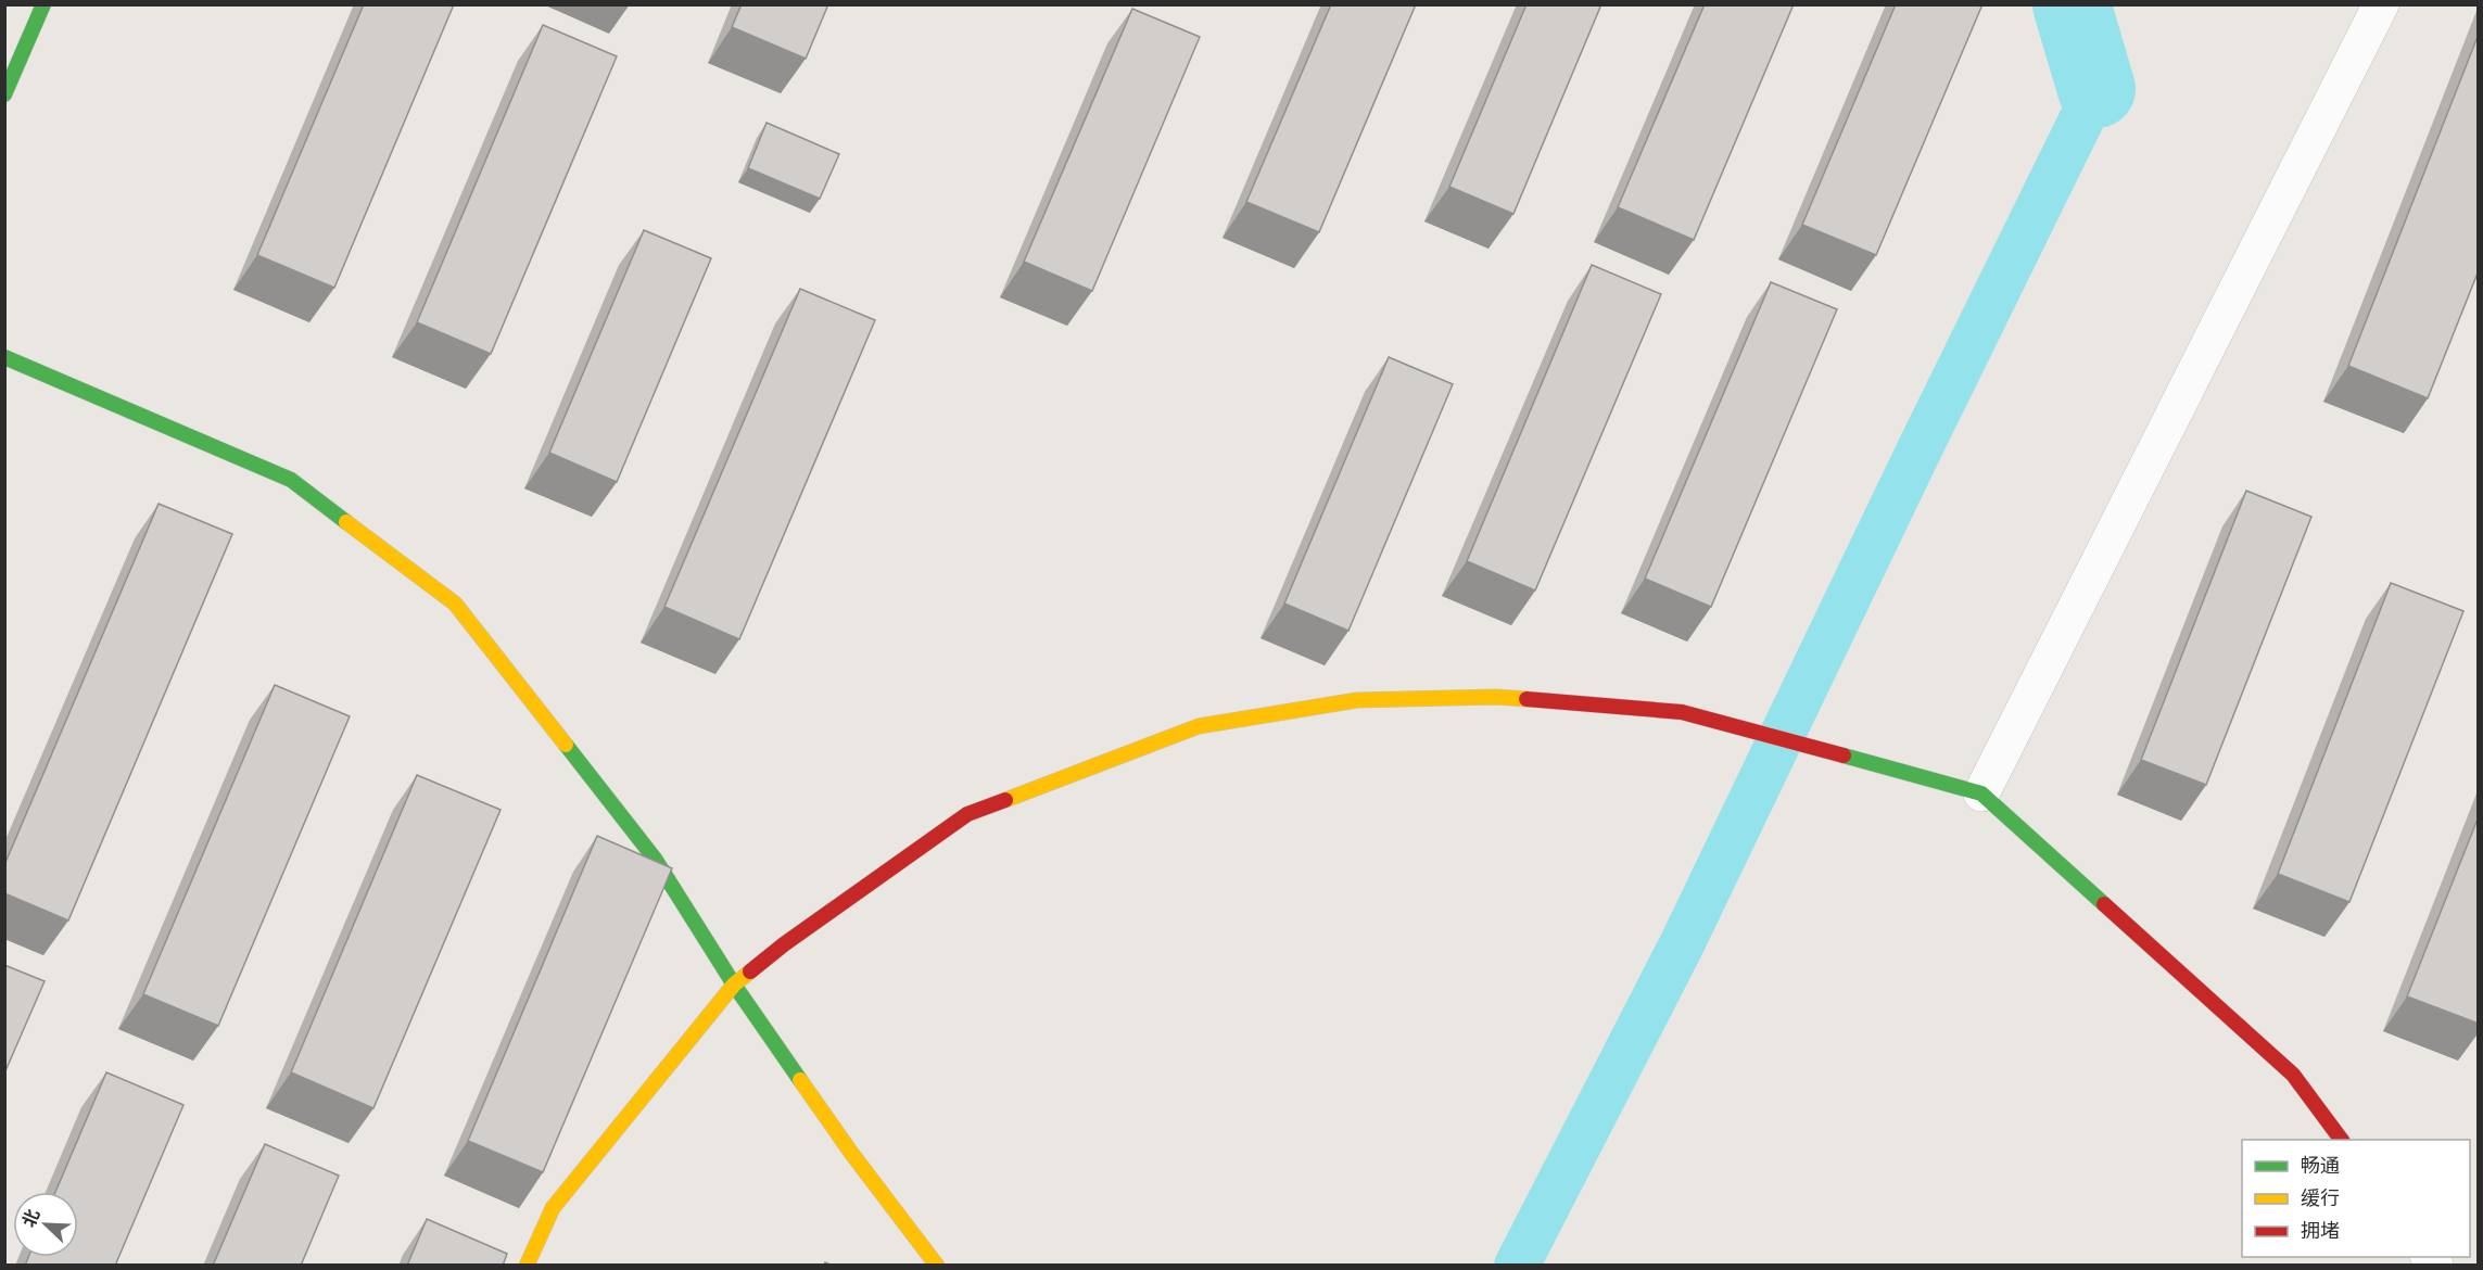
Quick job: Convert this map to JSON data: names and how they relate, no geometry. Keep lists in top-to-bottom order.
{
  "legend": ["畅通", "缓行", "拥堵"],
  "north": "top left"
}
